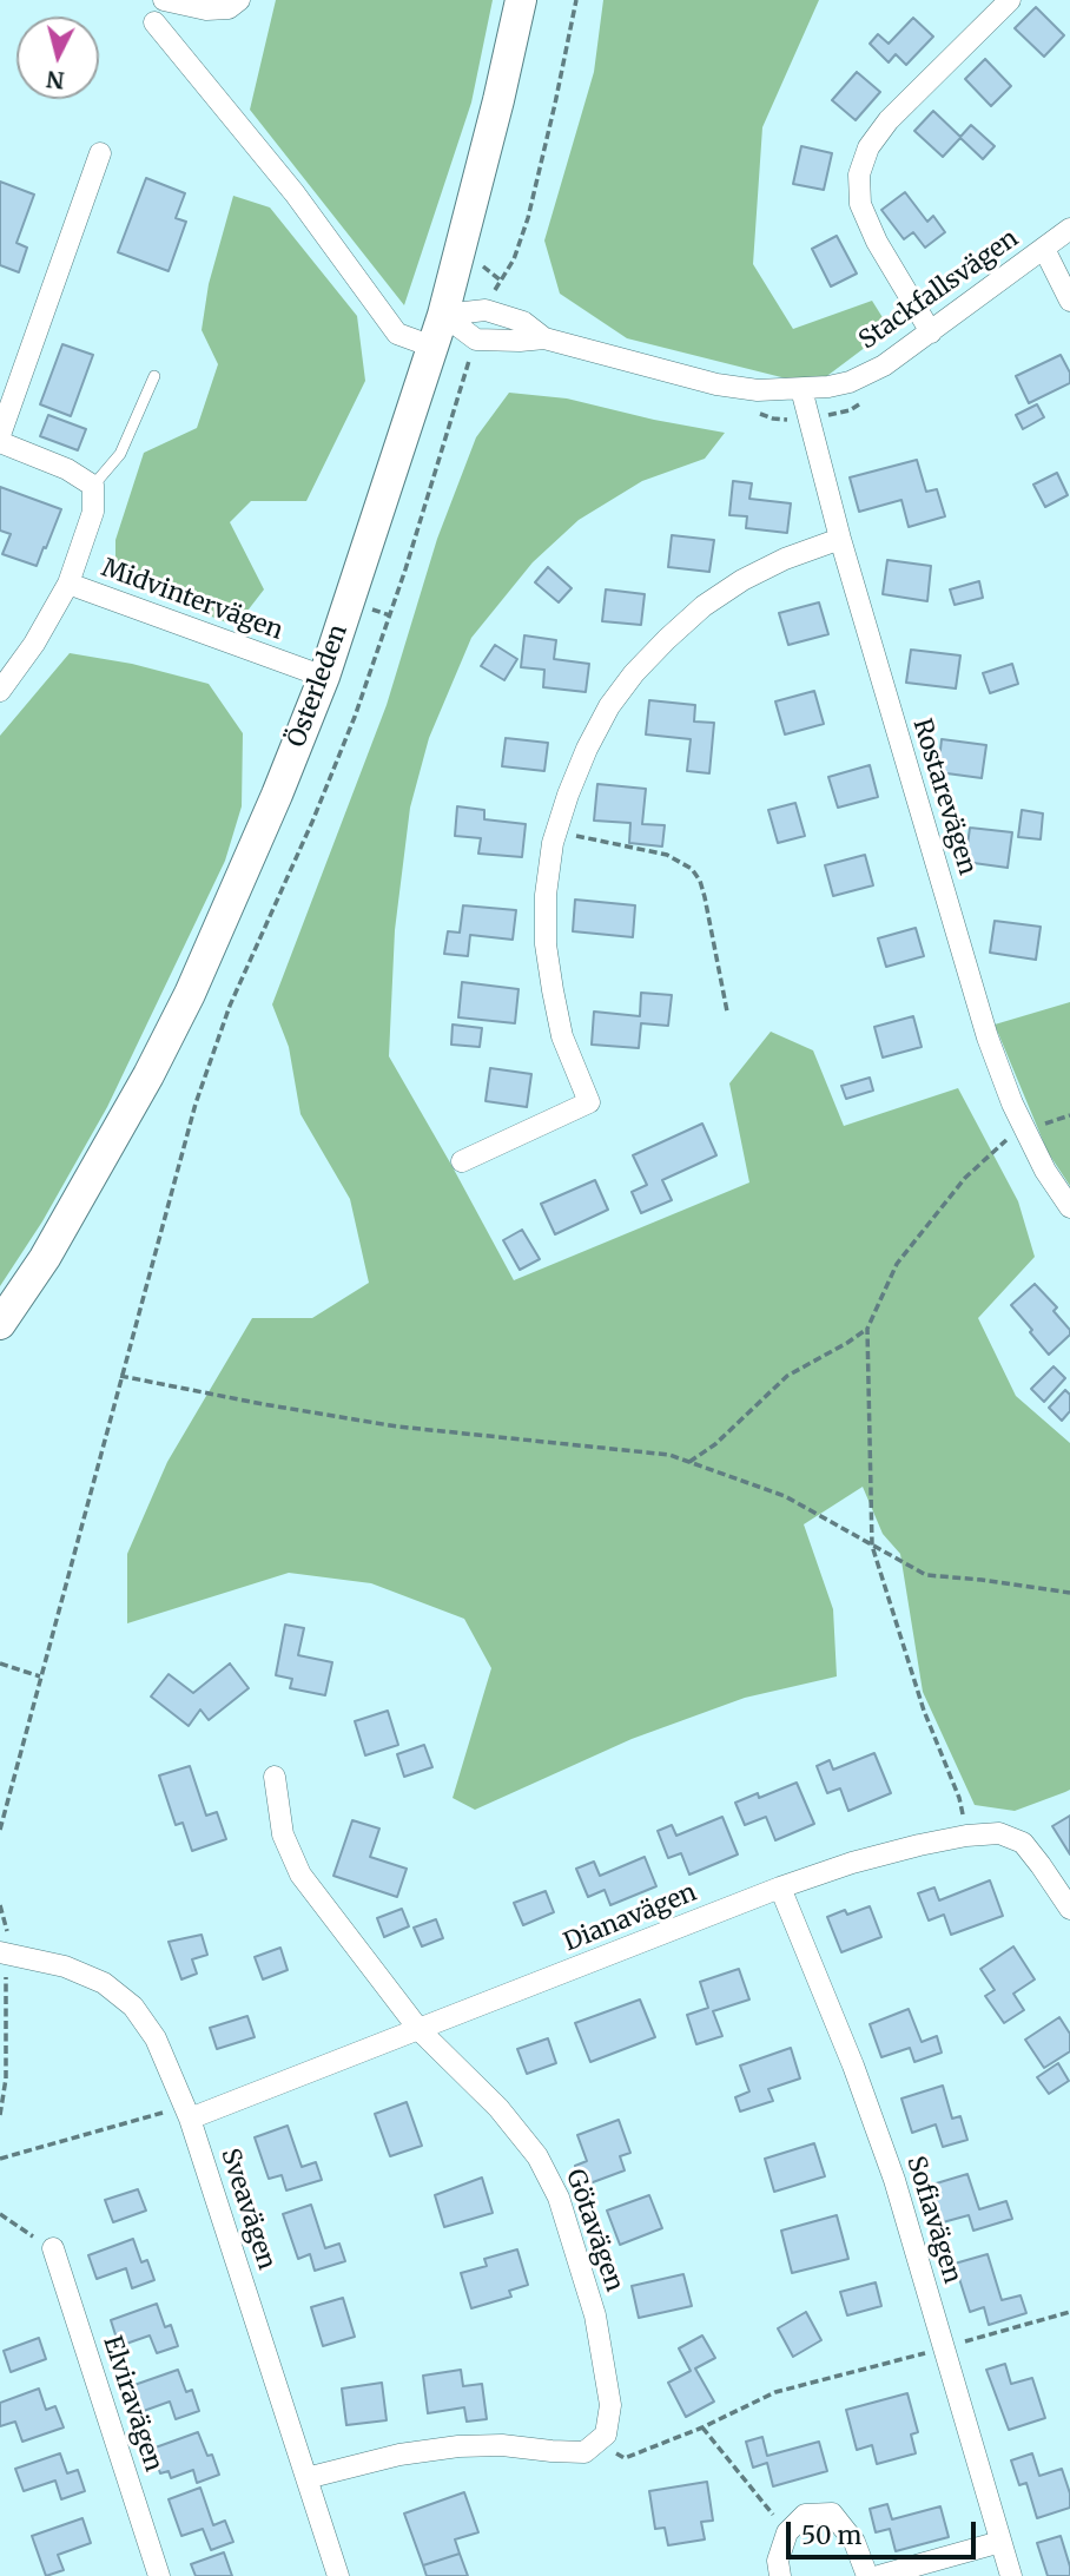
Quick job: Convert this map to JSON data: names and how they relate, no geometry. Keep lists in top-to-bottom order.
{
  "streets": {
    "main road": ["Österleden"],
    "street": [
      "Stackfallsvägen",
      "Midvintervägen",
      "Rostarevägen",
      "Dianavägen",
      "Sveavägen",
      "Sofiavägen",
      "Götavägen",
      "Elviravägen"
    ]
  },
  "crossings": [
    ["Stackfallsvägen", "Österleden"],
    ["Stackfallsvägen", "Rostarevägen"],
    ["Midvintervägen", "Österleden"],
    ["Dianavägen", "Sveavägen"],
    ["Dianavägen", "Sofiavägen"],
    ["Dianavägen", "Götavägen"]
  ],
  "scale_bar": "50 m",
  "north": "bottom"
}
